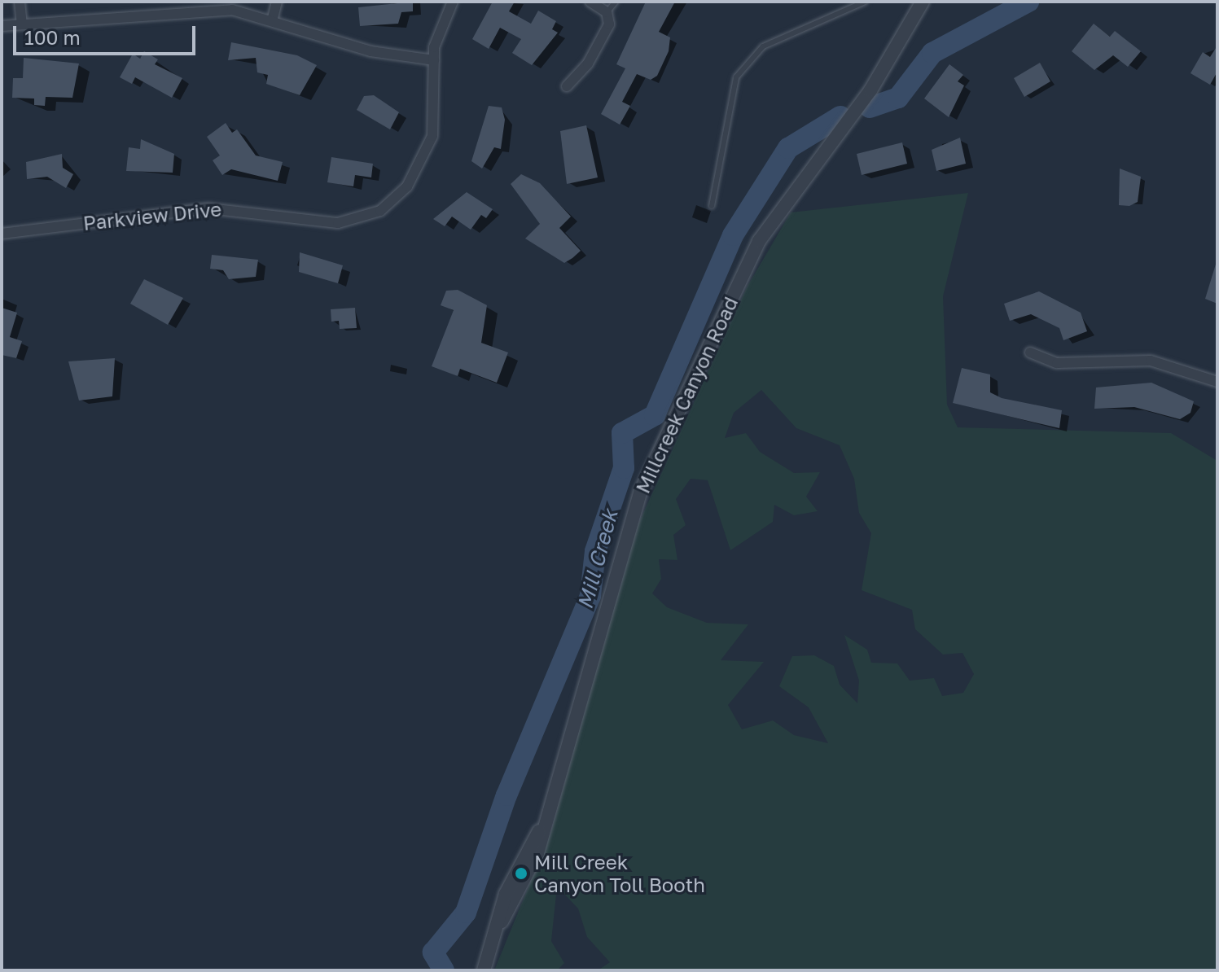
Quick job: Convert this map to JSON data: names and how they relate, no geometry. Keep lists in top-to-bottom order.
{
  "streets": {
    "street": ["Parkview Drive", "Millcreek Canyon Road"]
  },
  "water": ["Mill Creek"],
  "places": ["Mill Creek Canyon Toll Booth"],
  "scale_bar": "100 m"
}
